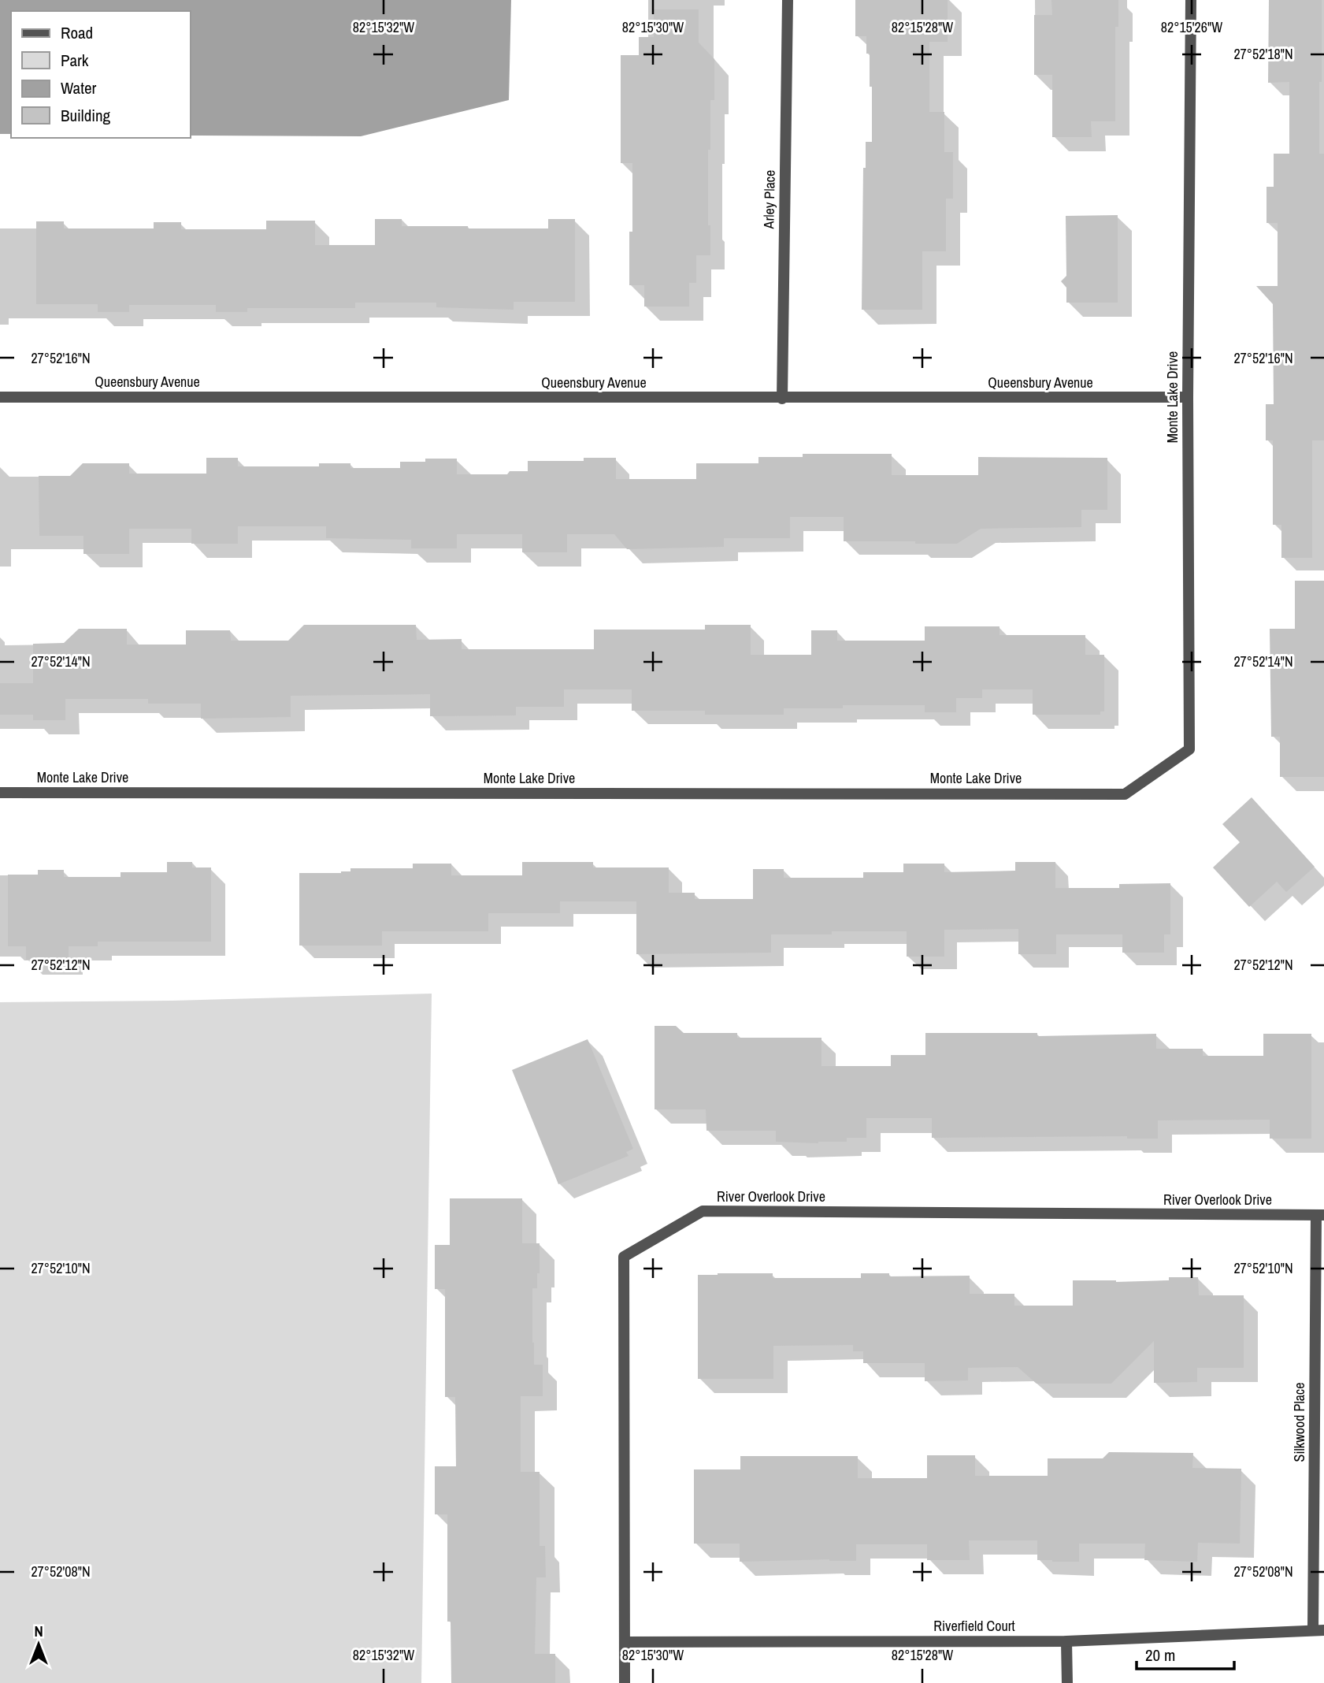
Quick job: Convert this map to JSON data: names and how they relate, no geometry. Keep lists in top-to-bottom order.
{
  "streets": {
    "street": [
      "Arley Place",
      "Queensbury Avenue",
      "Monte Lake Drive",
      "River Overlook Drive",
      "Silkwood Place",
      "Riverfield Court"
    ]
  },
  "crossings": [
    ["Arley Place", "Queensbury Avenue"],
    ["Queensbury Avenue", "Monte Lake Drive"],
    ["River Overlook Drive", "Silkwood Place"],
    ["River Overlook Drive", "Riverfield Court"],
    ["Silkwood Place", "Riverfield Court"]
  ],
  "legend": [
    "Road",
    "Park",
    "Water",
    "Building"
  ],
  "scale_bar": "20 m",
  "north": "top",
  "coordinates": [
    "82°15'32\"W",
    "82°15'30\"W",
    "82°15'28\"W",
    "82°15'26\"W",
    "27°52'18\"N",
    "27°52'16\"N",
    "27°52'14\"N",
    "27°52'12\"N",
    "27°52'10\"N",
    "27°52'08\"N"
  ]
}
